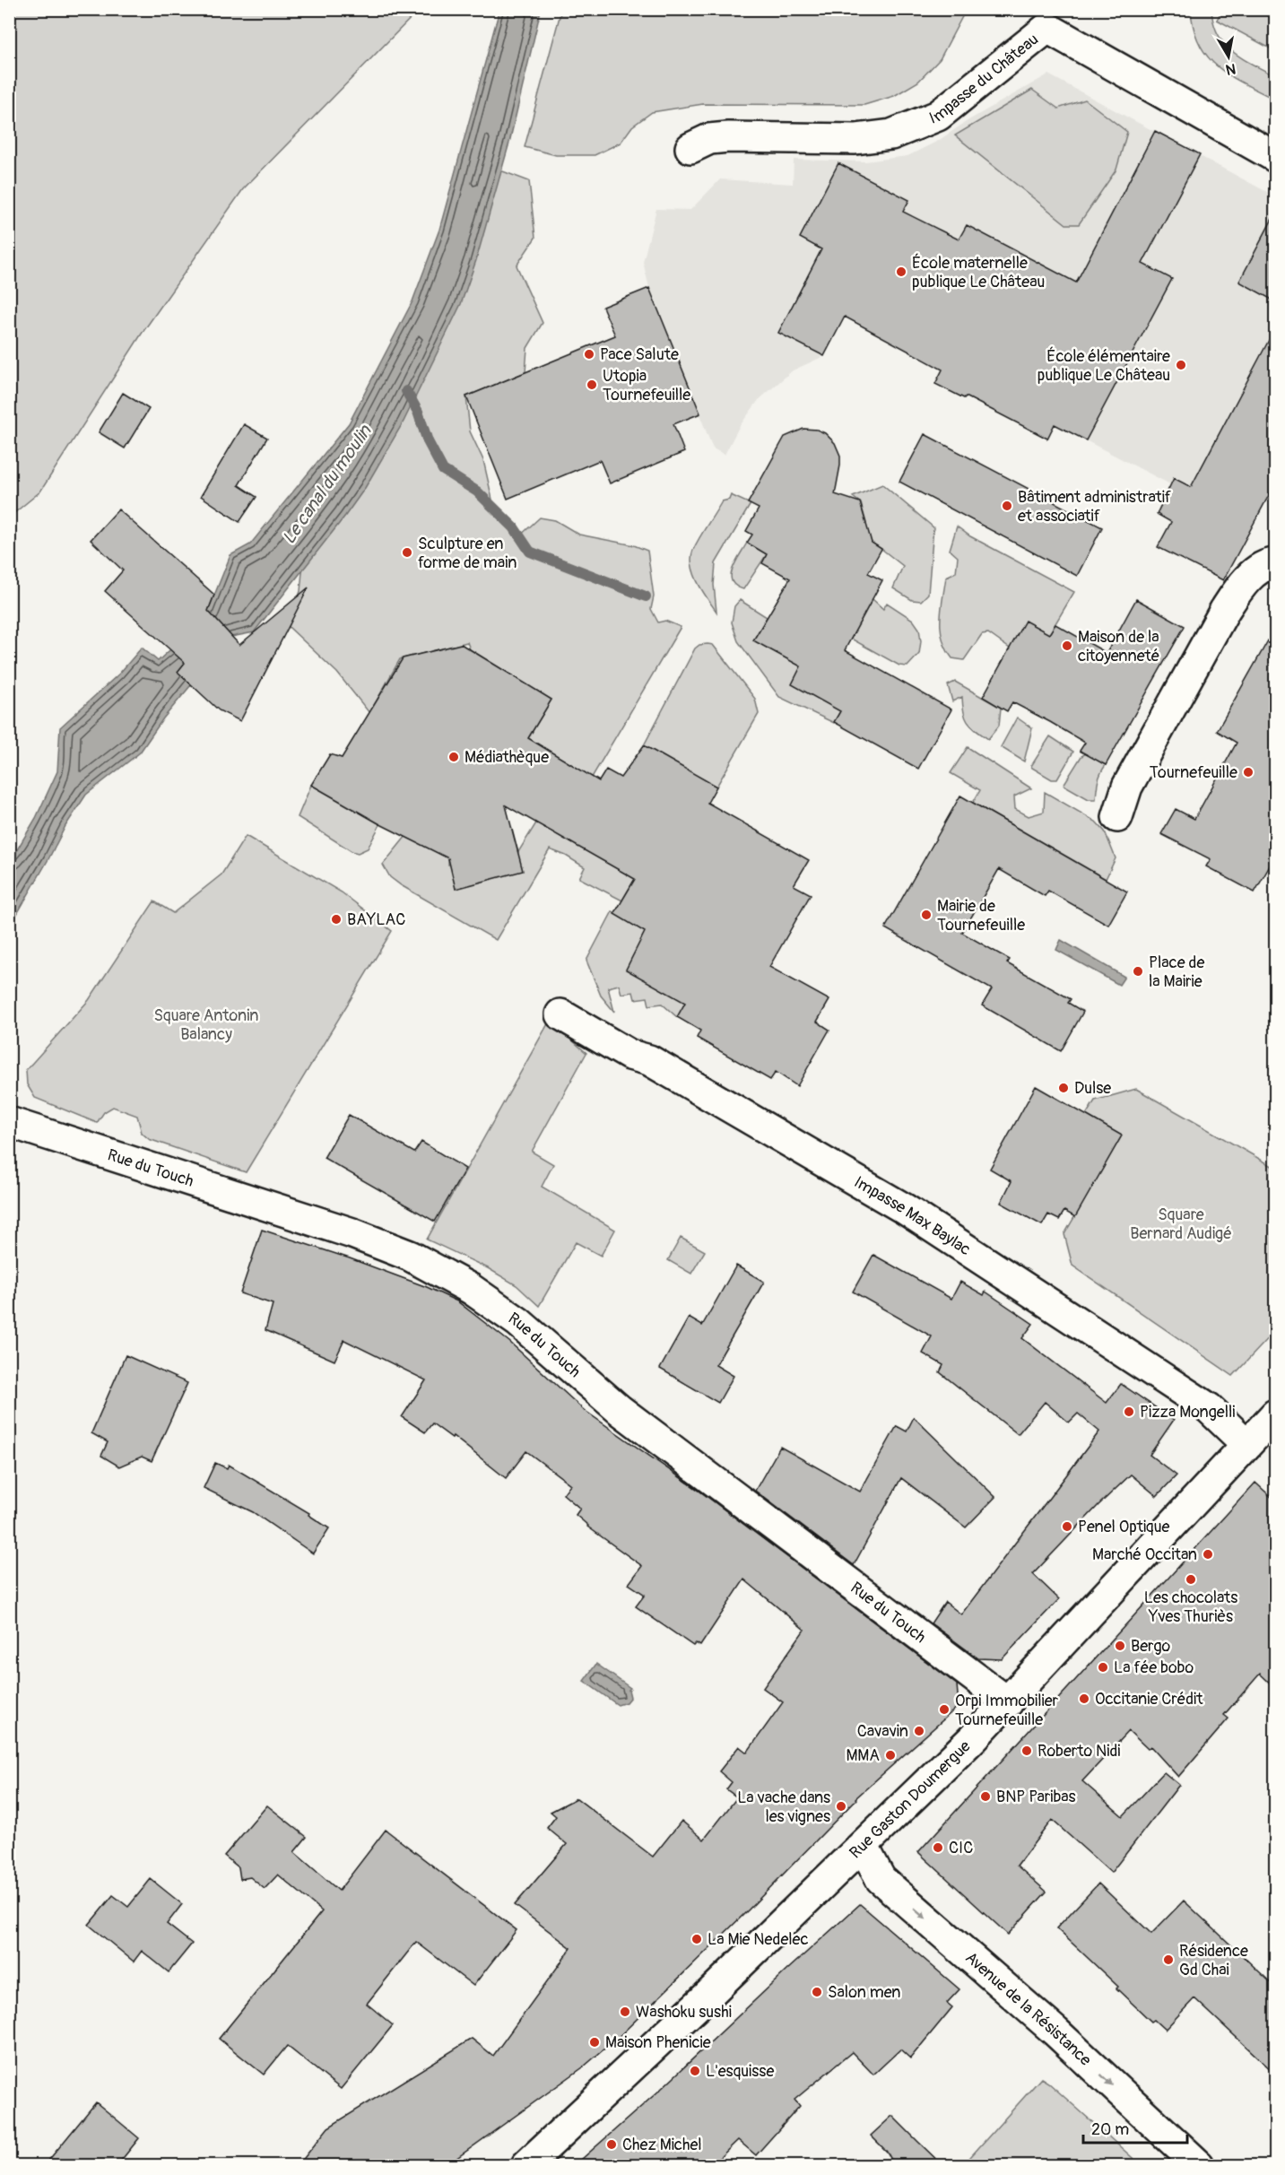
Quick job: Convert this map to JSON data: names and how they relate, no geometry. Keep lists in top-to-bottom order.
{
  "streets": {
    "street": [
      "Impasse du Château",
      "Rue du Touch",
      "Impasse Max Baylac",
      "Rue Gaston Doumergue",
      "Avenue de la Résistance"
    ]
  },
  "crossings": [
    ["Rue du Touch", "Rue Gaston Doumergue"],
    ["Impasse Max Baylac", "Rue Gaston Doumergue"],
    ["Rue Gaston Doumergue", "Avenue de la Résistance"]
  ],
  "one_way": ["Avenue de la Résistance"],
  "water": ["Le canal du moulin"],
  "parks": ["Square Antonin Balancy", "Square Bernard Audigé"],
  "places": [
    "École maternelle publique Le Château",
    "Pace Salute",
    "École élémentaire publique Le Château",
    "Utopia Tournefeuille",
    "Bâtiment administratif et associatif",
    "Sculpture en forme de main",
    "Maison de la citoyenneté",
    "Médiathèque",
    "Tournefeuille",
    "Mairie de Tournefeuille",
    "BAYLAC",
    "Place de la Mairie",
    "Dulse",
    "Pizza Mongelli",
    "Penel Optique",
    "Marché Occitan",
    "Les chocolats Yves Thuriès",
    "Bergo",
    "La fée bobo",
    "Occitanie Crédit",
    "Orpi Immobilier Tournefeuille",
    "Cavavin",
    "Roberto Nidi",
    "MMA",
    "BNP Paribas",
    "La vache dans les vignes",
    "CIC",
    "La Mie Nedelec",
    "Résidence Gd Chai",
    "Salon men",
    "Washoku sushi",
    "Maison Phenicie",
    "L'esquisse",
    "Chez Michel"
  ],
  "scale_bar": "20 m",
  "north": "bottom"
}
